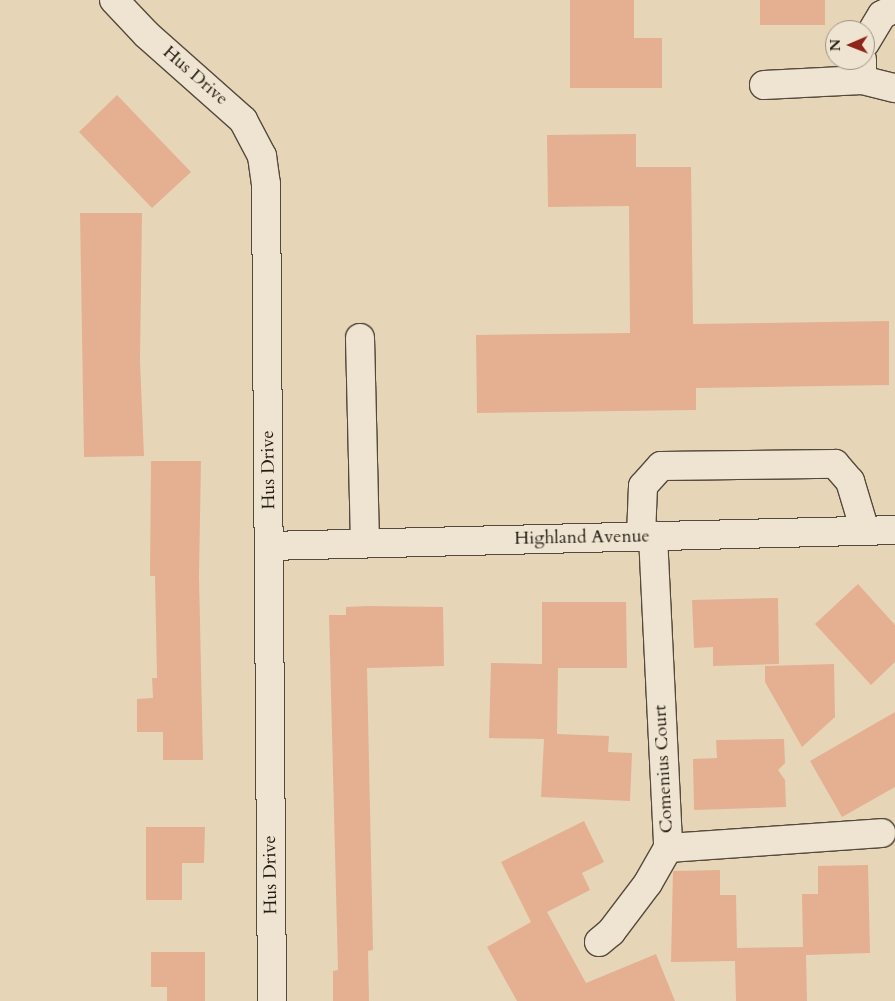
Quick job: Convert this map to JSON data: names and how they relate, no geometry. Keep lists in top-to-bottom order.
{
  "streets": {
    "street": ["Hus Drive", "Highland Avenue", "Comenius Court"]
  },
  "crossings": [
    ["Hus Drive", "Highland Avenue"],
    ["Highland Avenue", "Comenius Court"]
  ],
  "north": "left"
}
